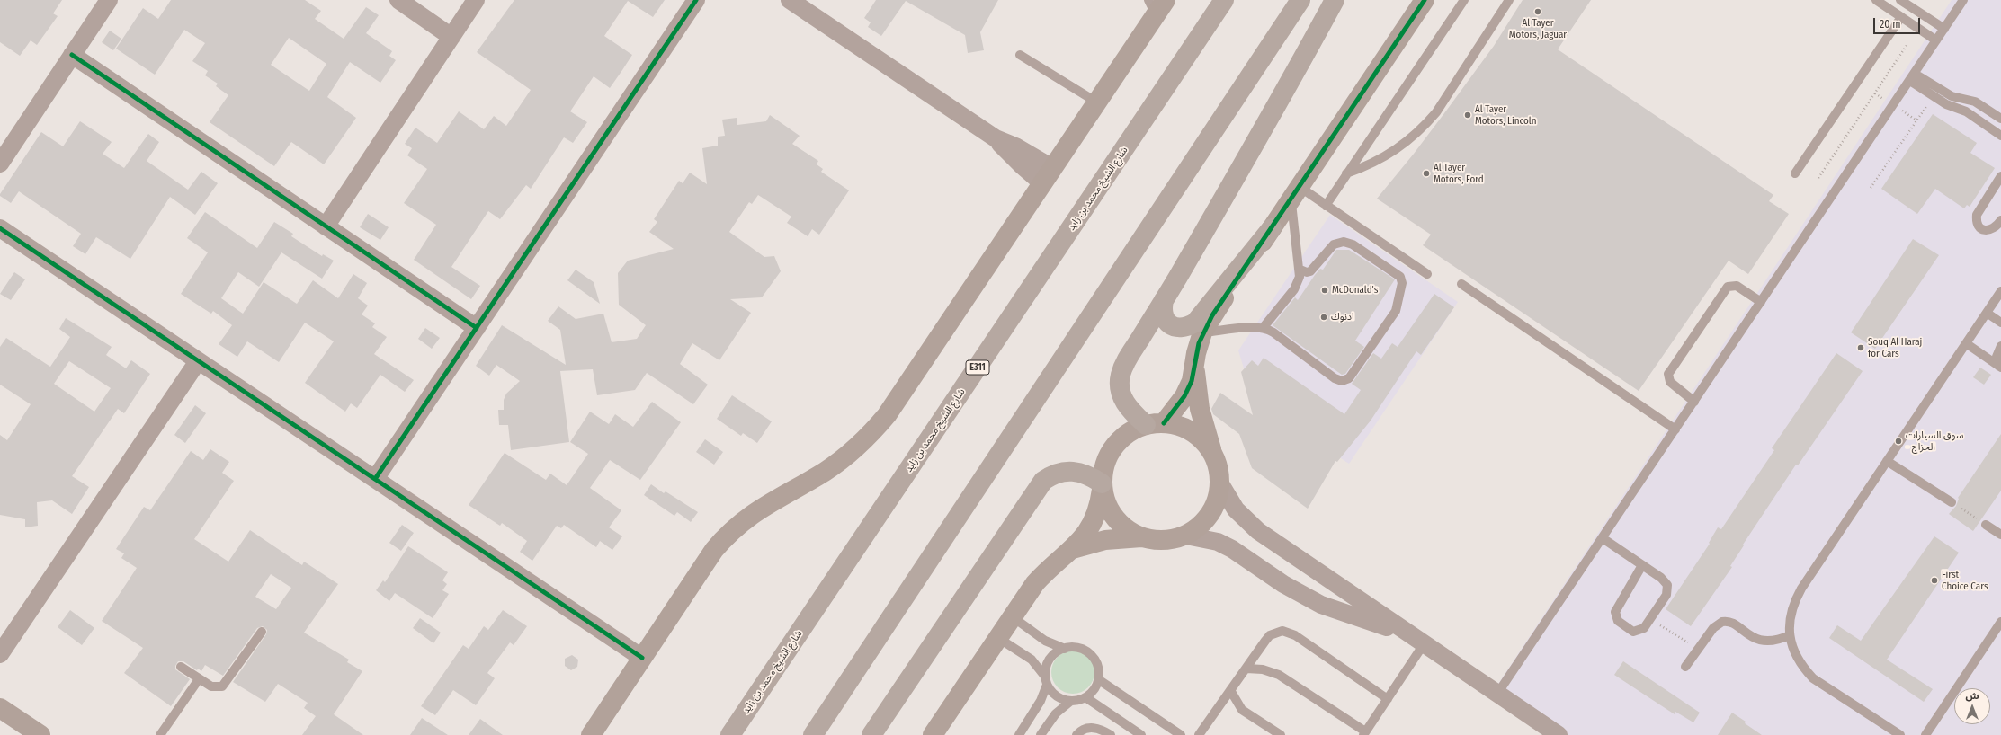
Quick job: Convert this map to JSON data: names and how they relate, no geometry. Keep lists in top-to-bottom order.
{
  "streets": {
    "highway": ["شارع الشيخ محمد بن زايد", "E311"]
  },
  "places": [
    "Al Tayer Motors, Jaguar",
    "Al Tayer Motors, Lincoln",
    "Al Tayer Motors, Ford",
    "McDonald's",
    "ادنوك",
    "Souq Al Haraj for Cars",
    "سوق السيارات - الحزاج",
    "First Choice Cars"
  ],
  "scale_bar": "20 m",
  "north": "top"
}
